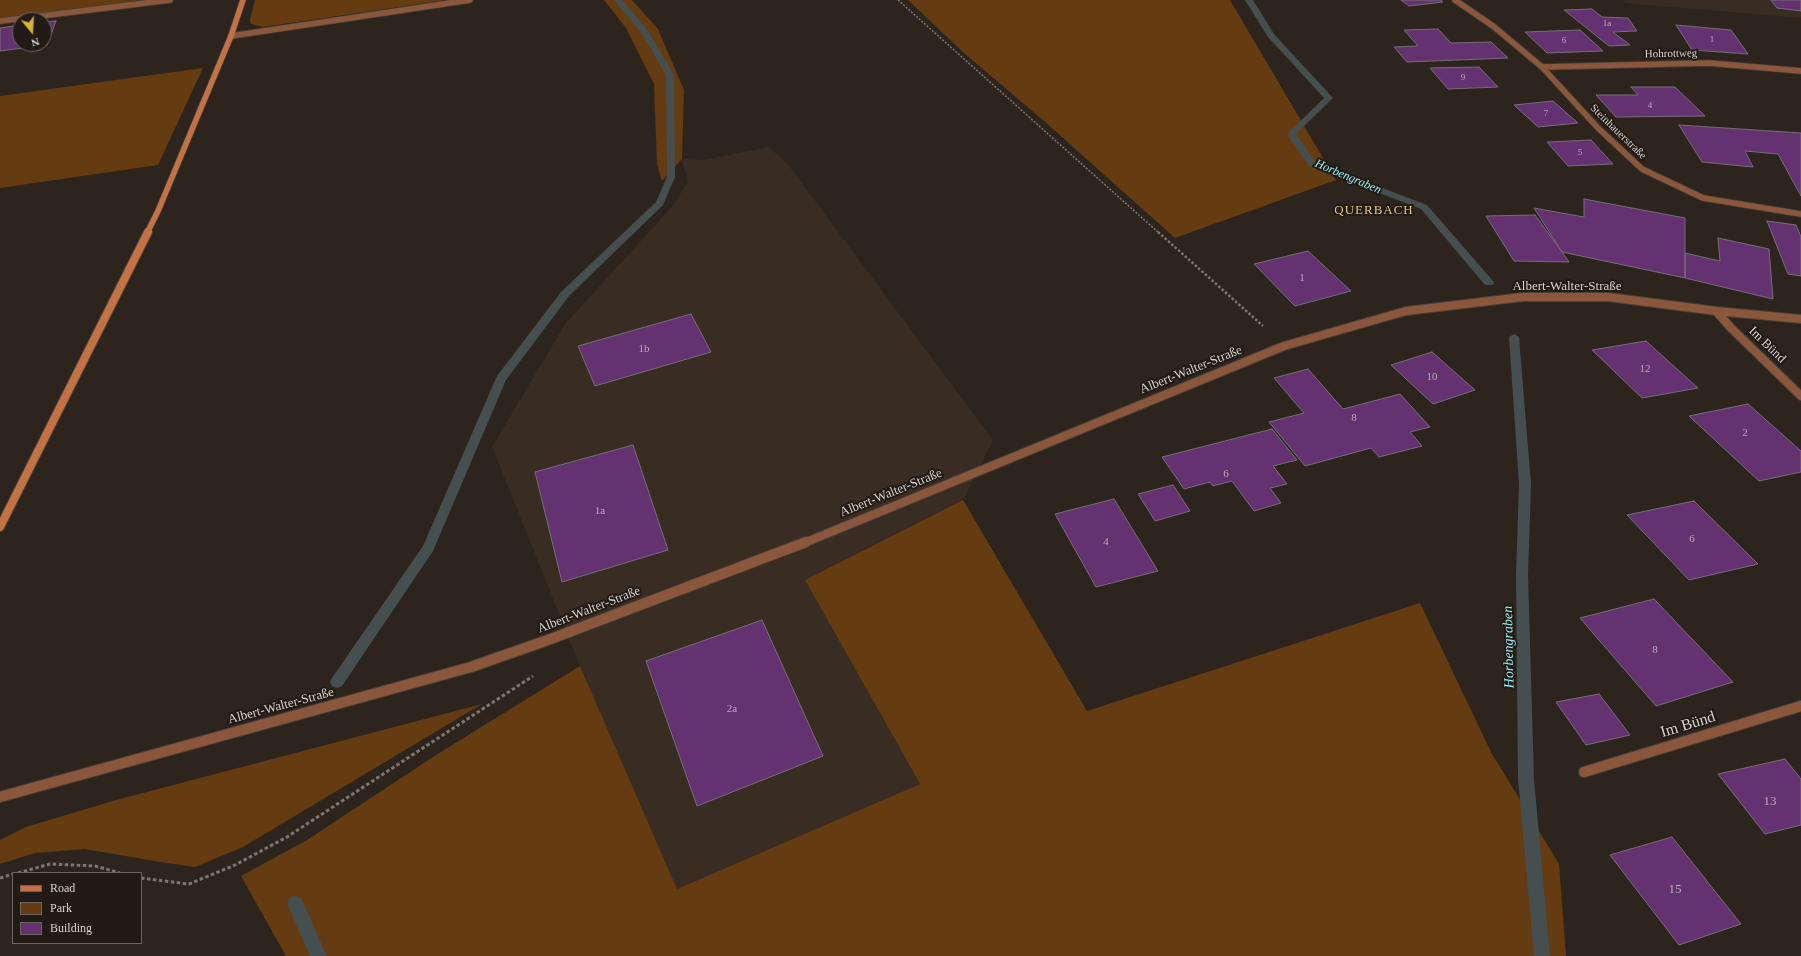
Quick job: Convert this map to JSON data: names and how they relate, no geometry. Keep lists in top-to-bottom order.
{
  "streets": {
    "street": [
      "Hohrottweg",
      "Steinhauerstraße",
      "Albert-Walter-Straße",
      "Im Bünd"
    ]
  },
  "crossings": [
    ["Hohrottweg", "Steinhauerstraße"],
    ["Albert-Walter-Straße", "Im Bünd"]
  ],
  "districts": ["QUERBACH"],
  "water": ["Horbengraben"],
  "house_numbers": [
    "1a",
    "1",
    "6",
    "9",
    "4",
    "7",
    "5",
    "1",
    "1b",
    "12",
    "10",
    "8",
    "2",
    "6",
    "1a",
    "6",
    "4",
    "8",
    "2a",
    "13",
    "15"
  ],
  "legend": ["Road", "Park", "Building"],
  "north": "bottom"
}
